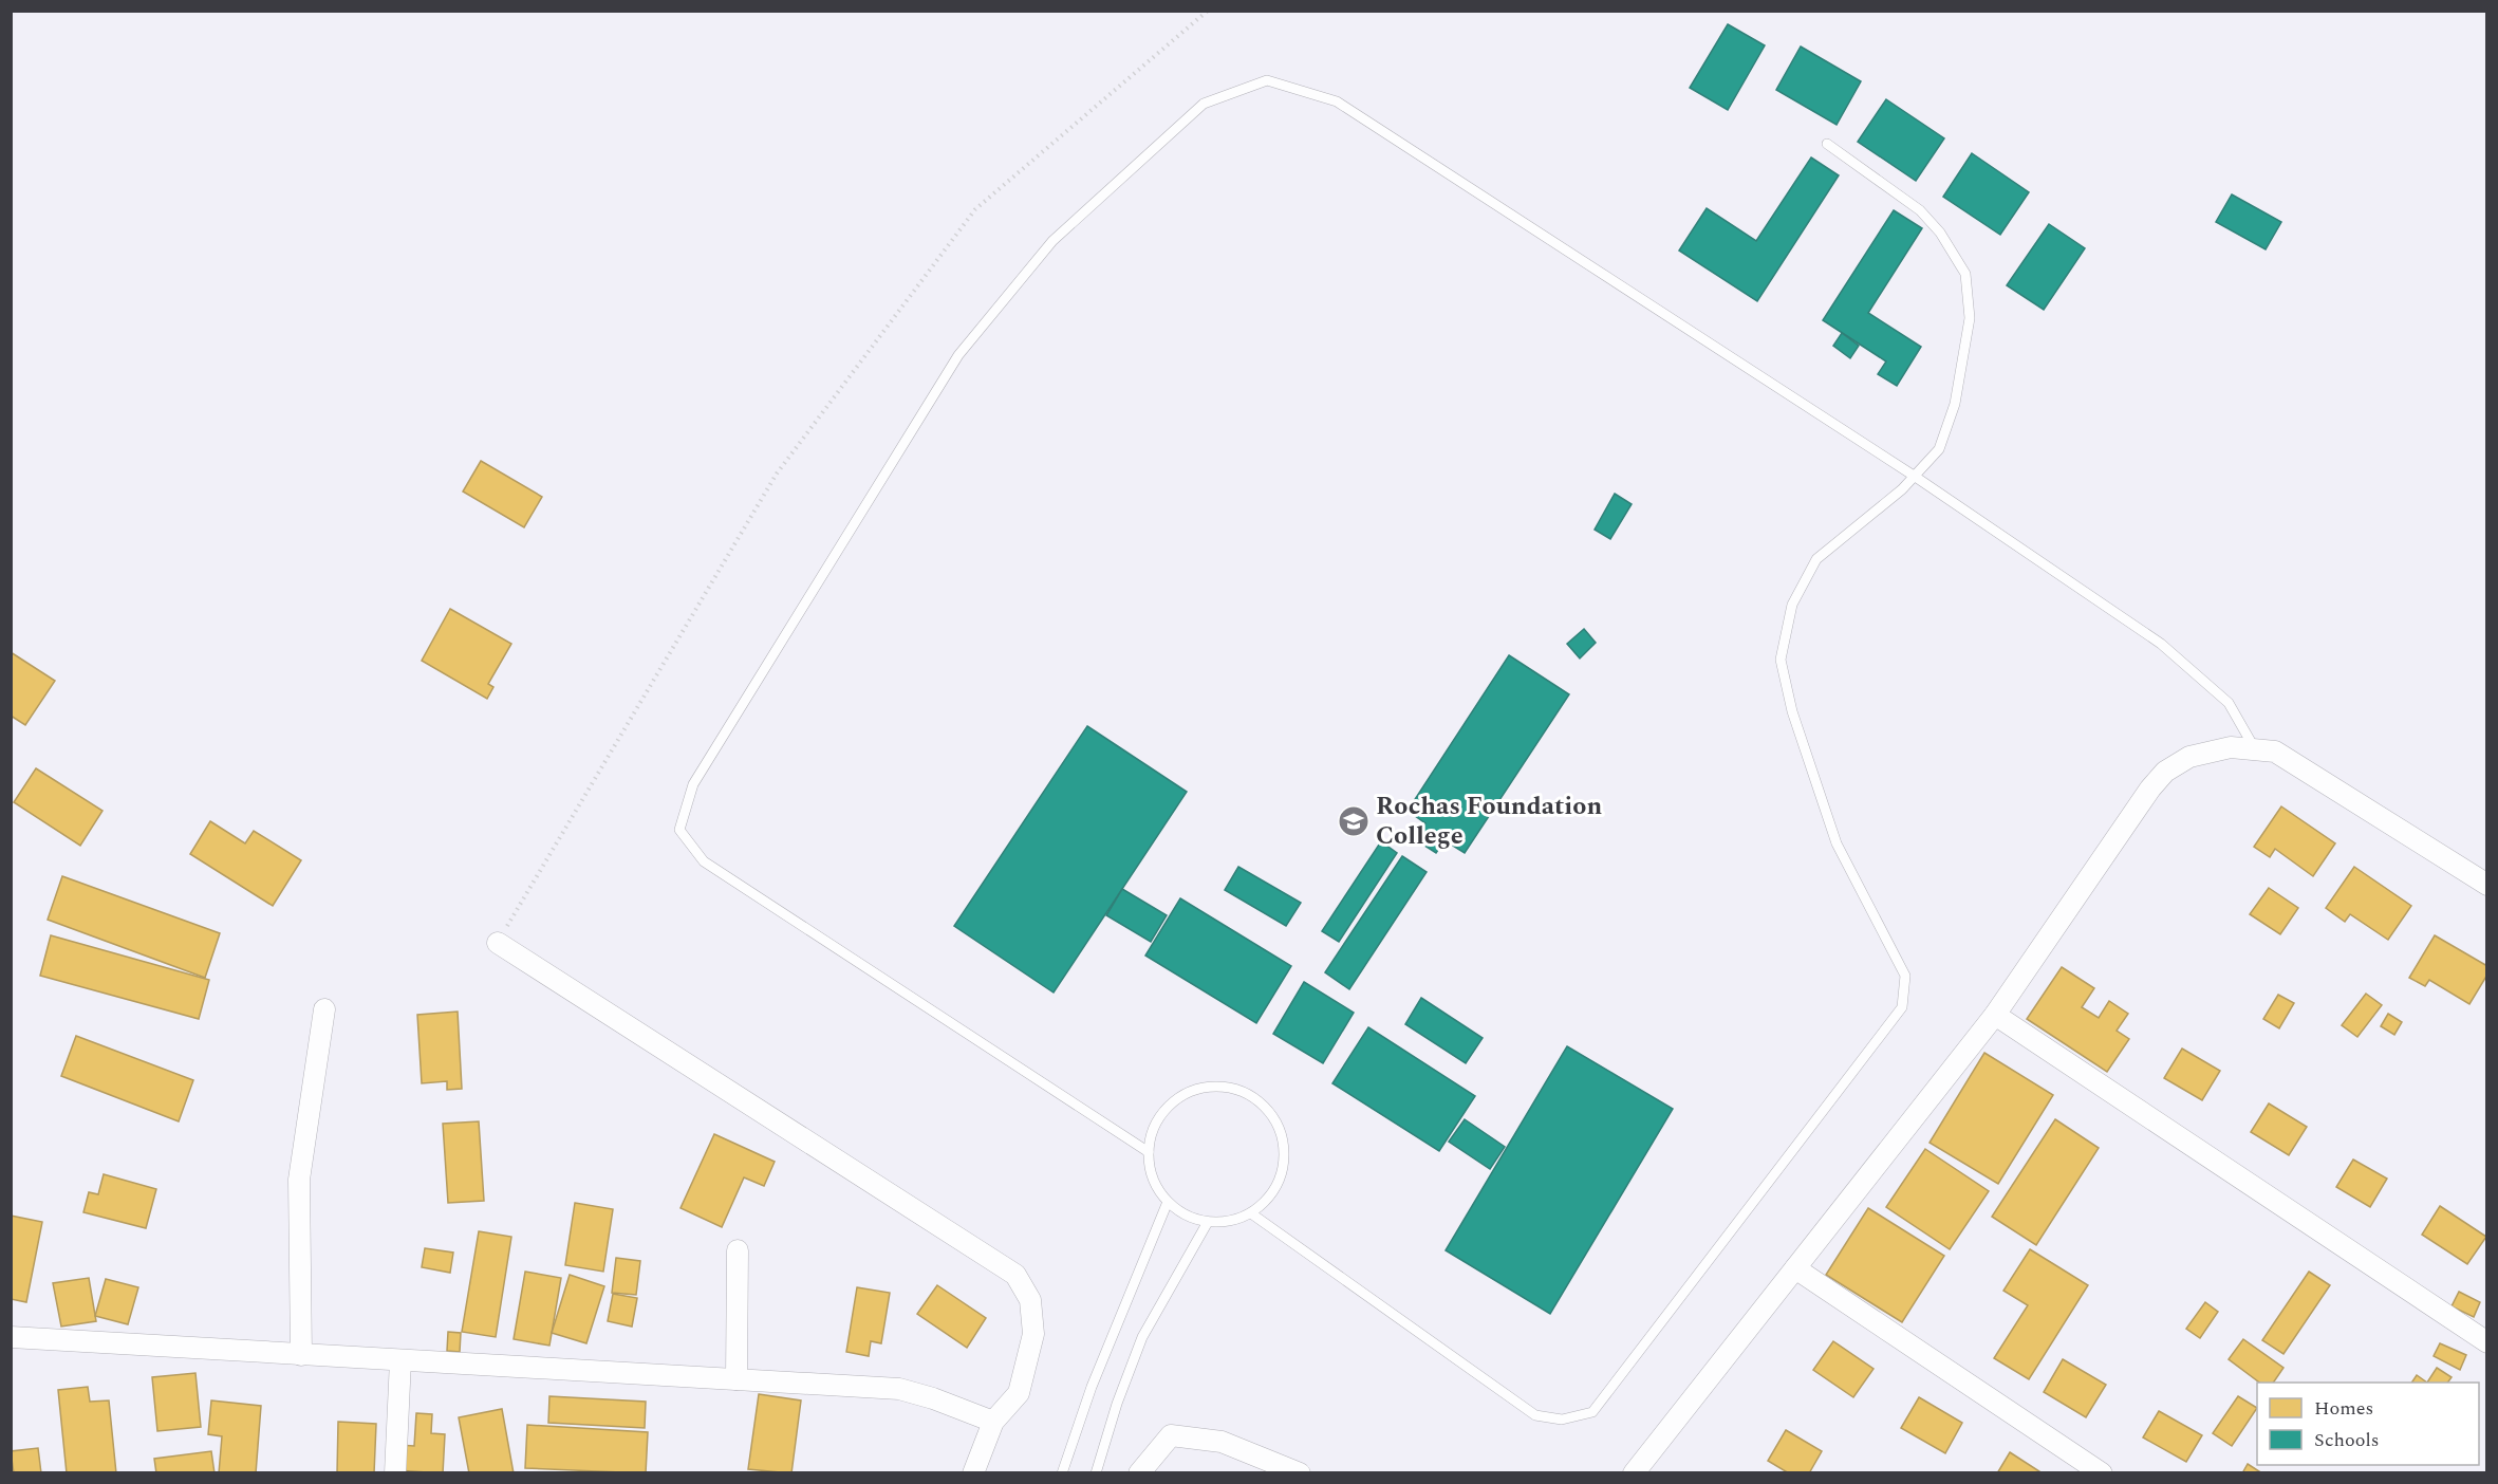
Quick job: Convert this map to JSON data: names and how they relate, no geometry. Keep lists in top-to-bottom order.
{
  "places": {
    "school or university": ["Rochas Foundation College"]
  },
  "legend": ["Homes", "Schools"]
}
